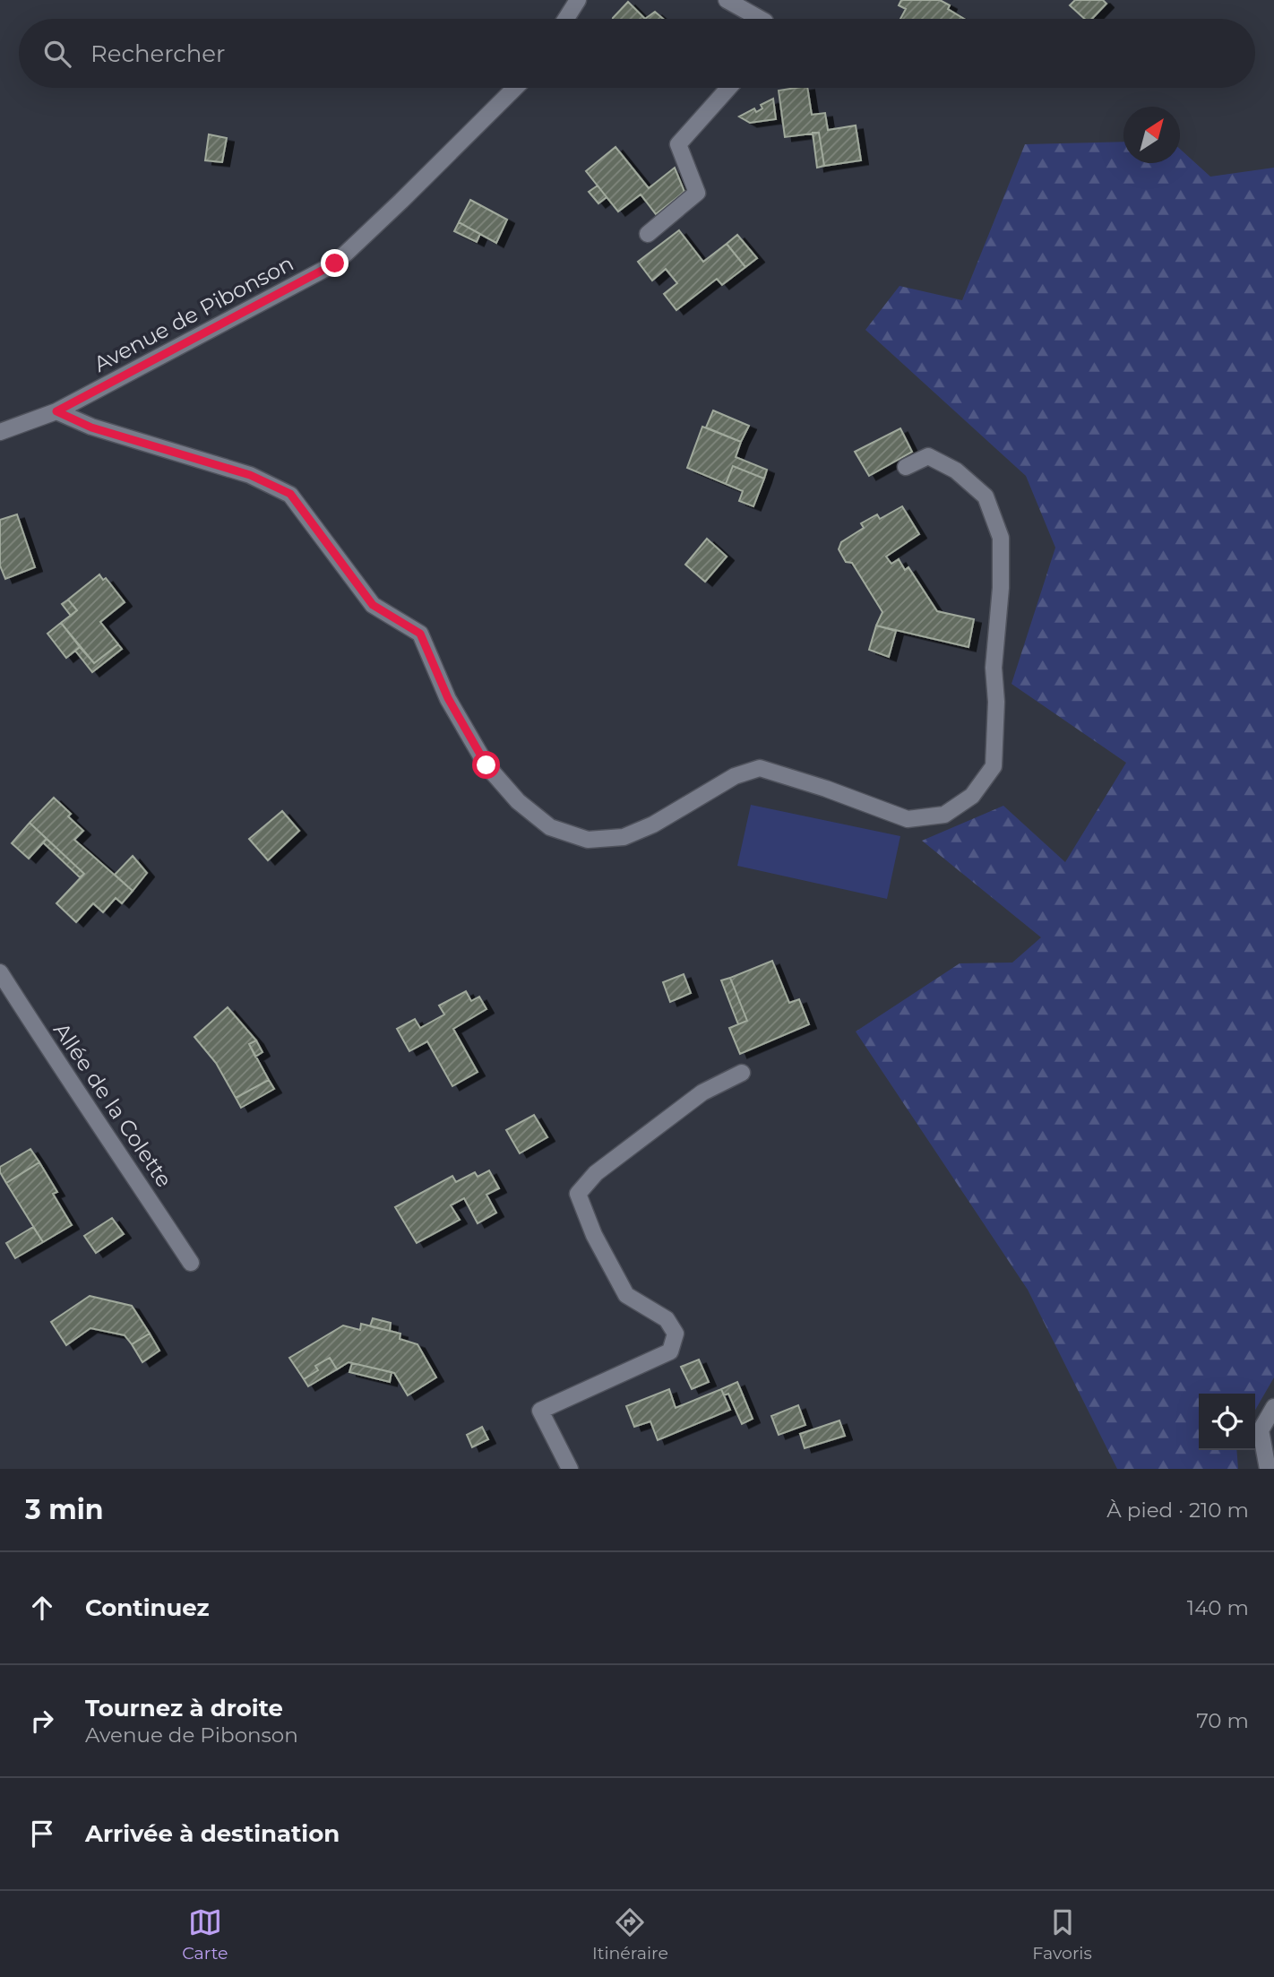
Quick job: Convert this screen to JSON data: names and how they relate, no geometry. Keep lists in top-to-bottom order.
{
  "streets": {
    "street": ["Avenue de Pibonson", "Allée de la Colette"]
  },
  "north": "top right",
  "page": {
    "search": "Rechercher",
    "heading": ["3 min", "À pied · 210 m"],
    "list": [
      ["Continuez", "140 m"],
      ["Tournez à droite", "Avenue de Pibonson", "70 m"],
      "Arrivée à destination"
    ],
    "nav": ["Carte", "Itinéraire", "Favoris"]
  }
}
